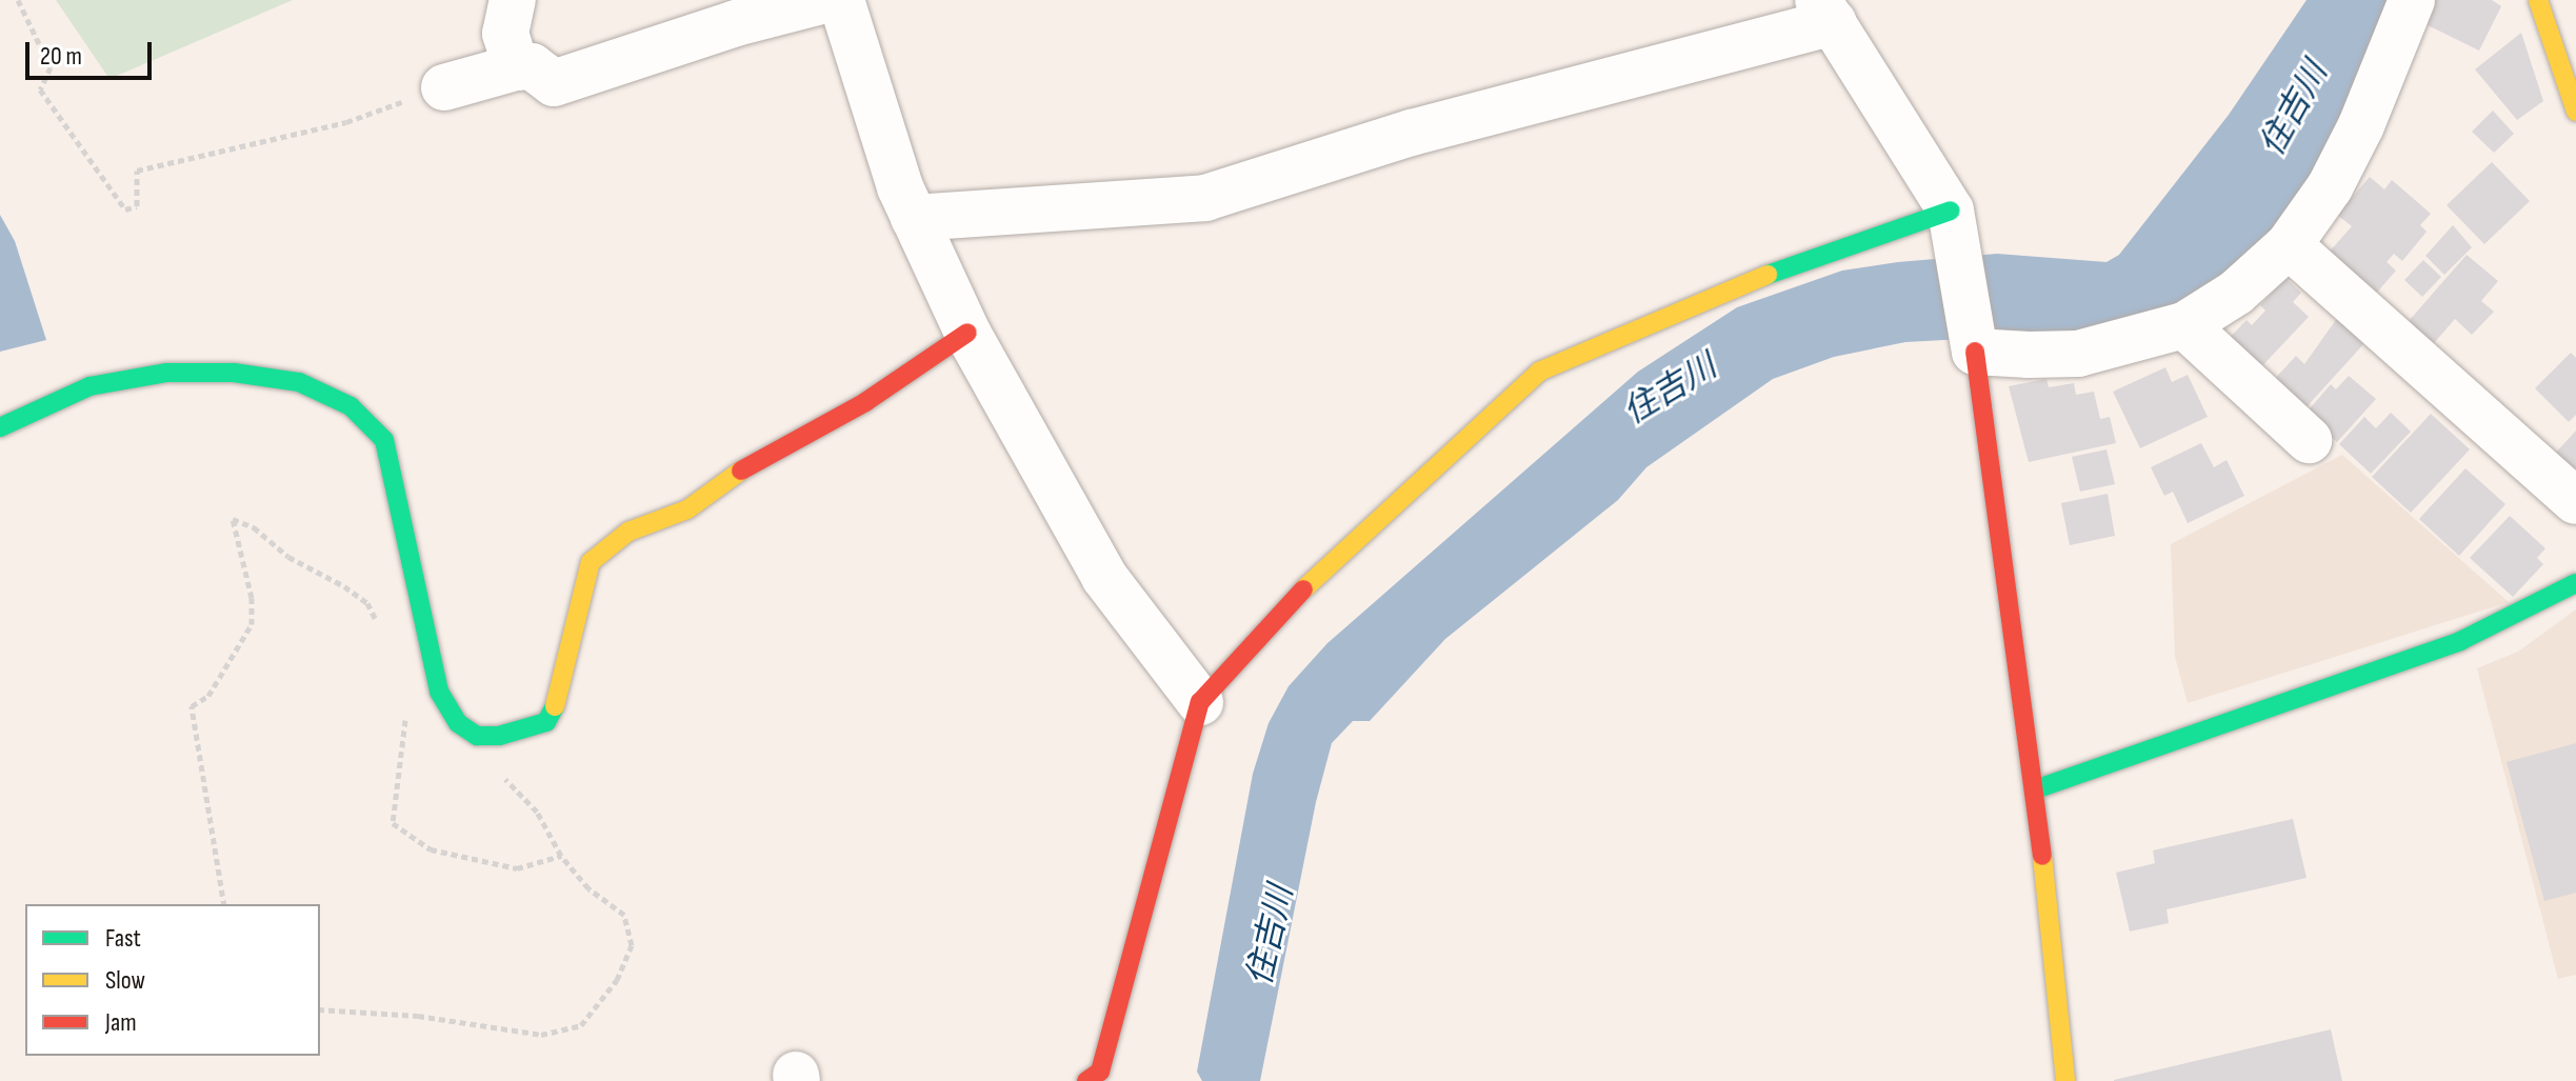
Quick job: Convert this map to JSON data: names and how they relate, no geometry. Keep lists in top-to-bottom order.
{
  "water": ["住吉川"],
  "legend": ["Fast", "Slow", "Jam"],
  "scale_bar": "20 m"
}
